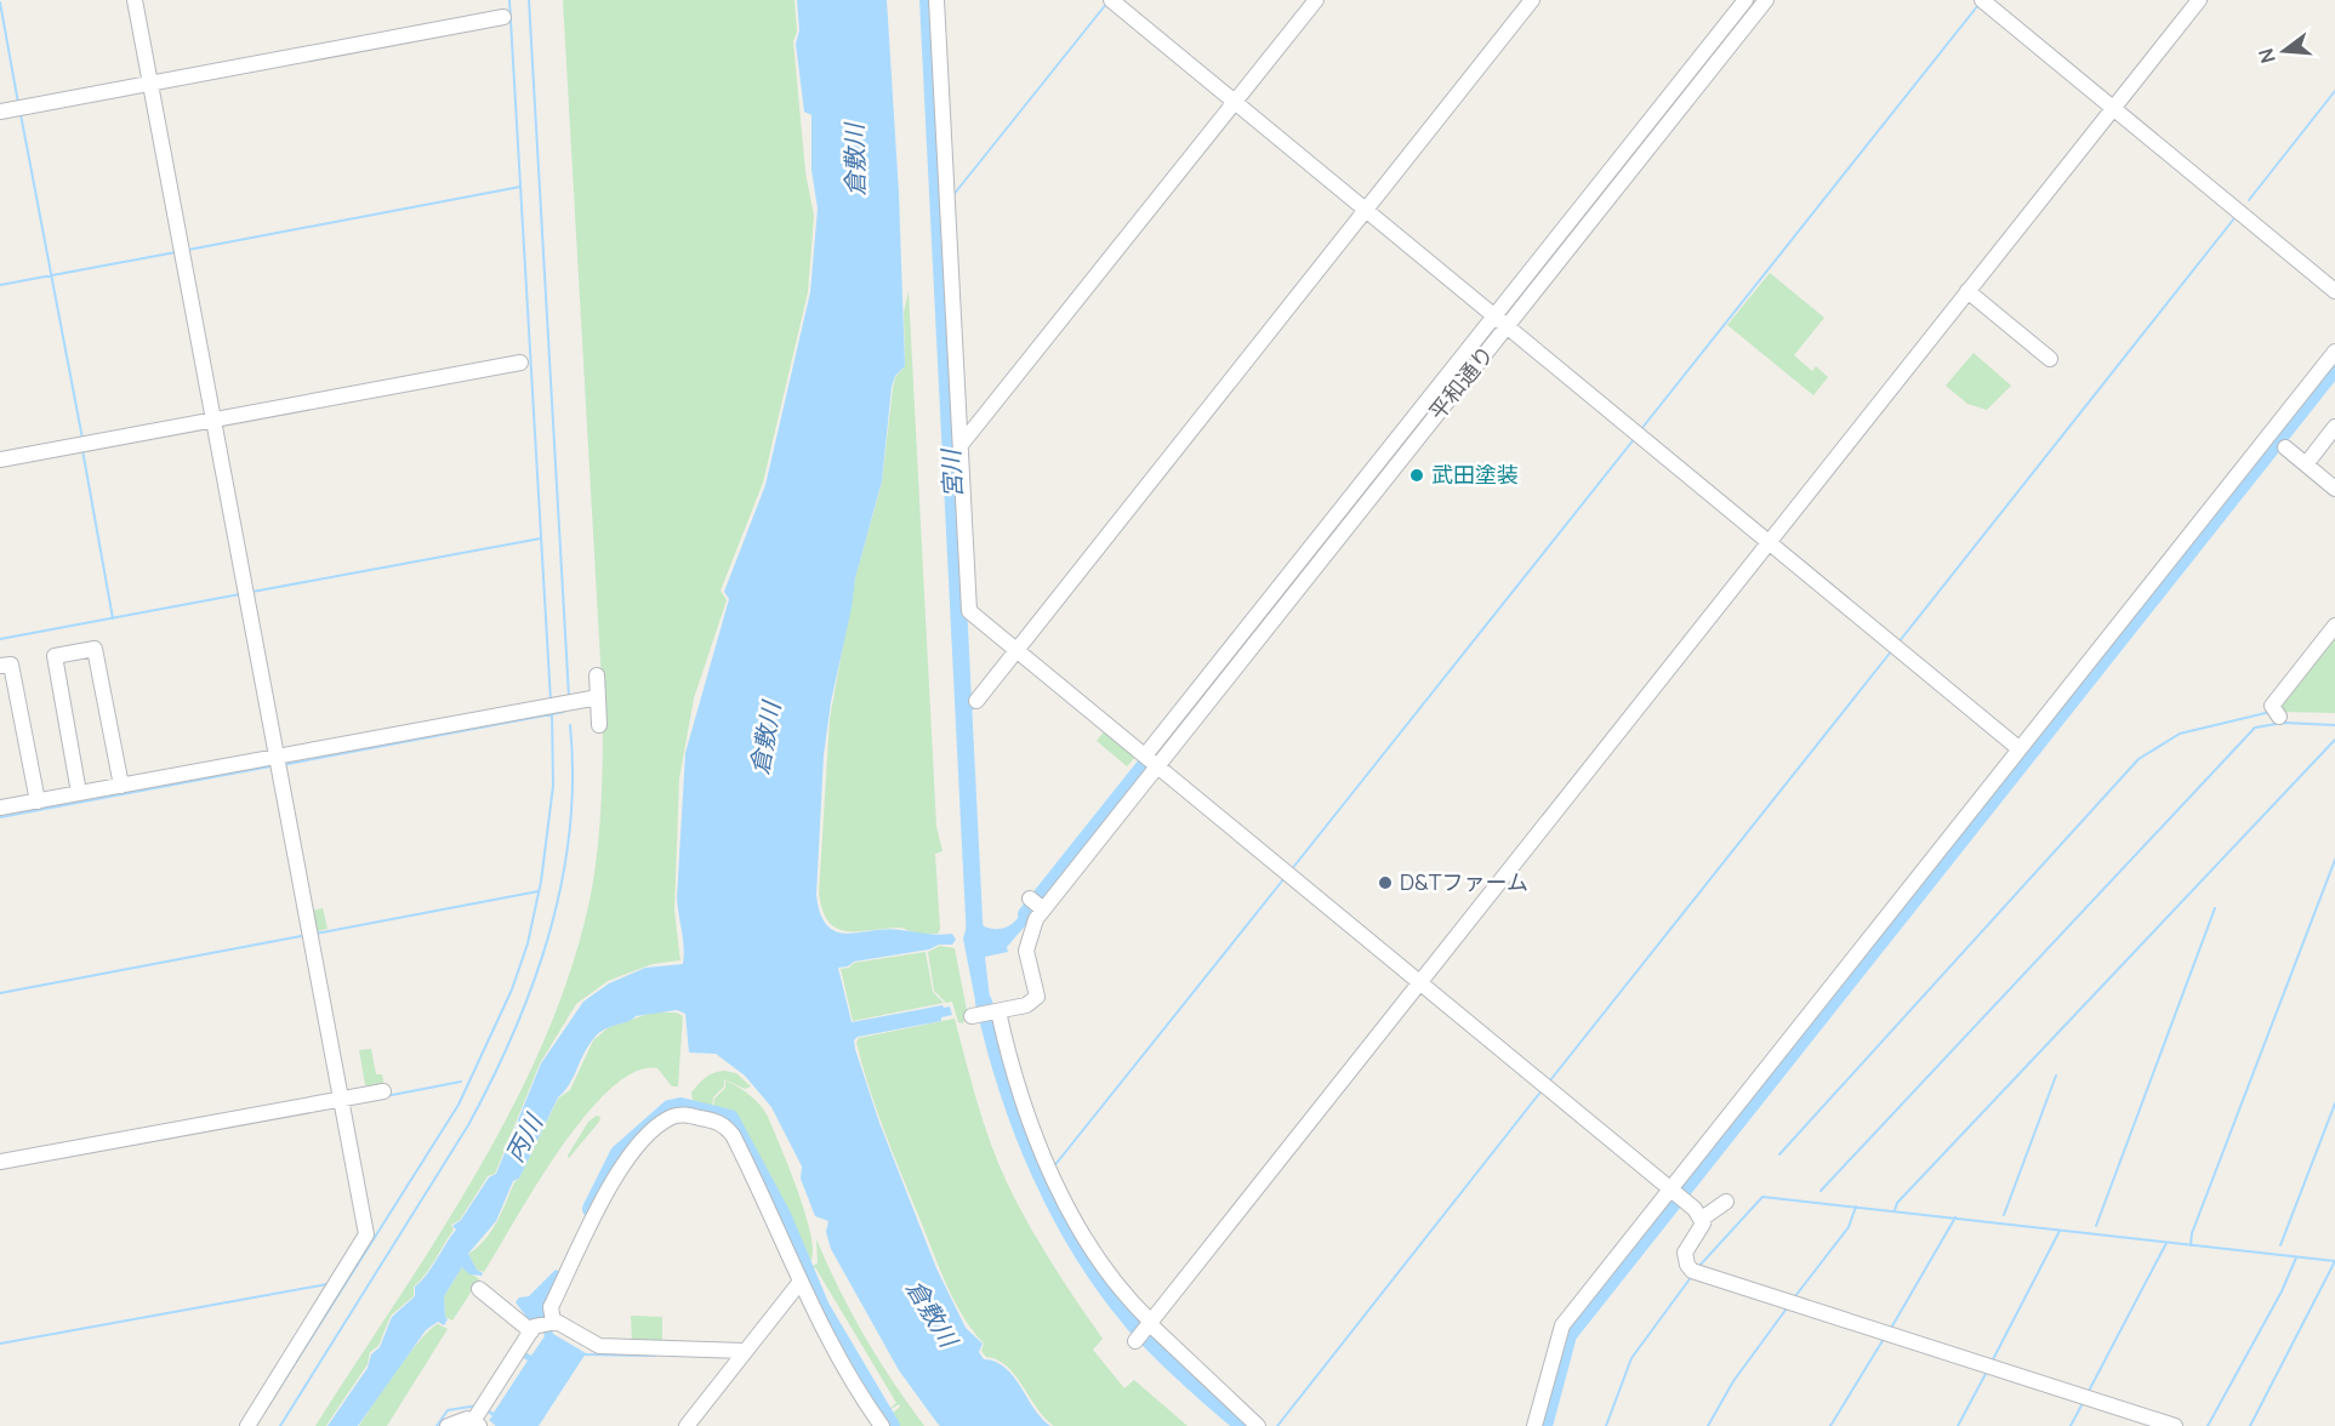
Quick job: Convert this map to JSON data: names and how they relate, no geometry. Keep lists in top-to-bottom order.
{
  "streets": {
    "street": ["平和通り"]
  },
  "water": ["倉敷川", "宮川", "丙川"],
  "places": ["武田塗装", "D&Tファーム"],
  "north": "left"
}
